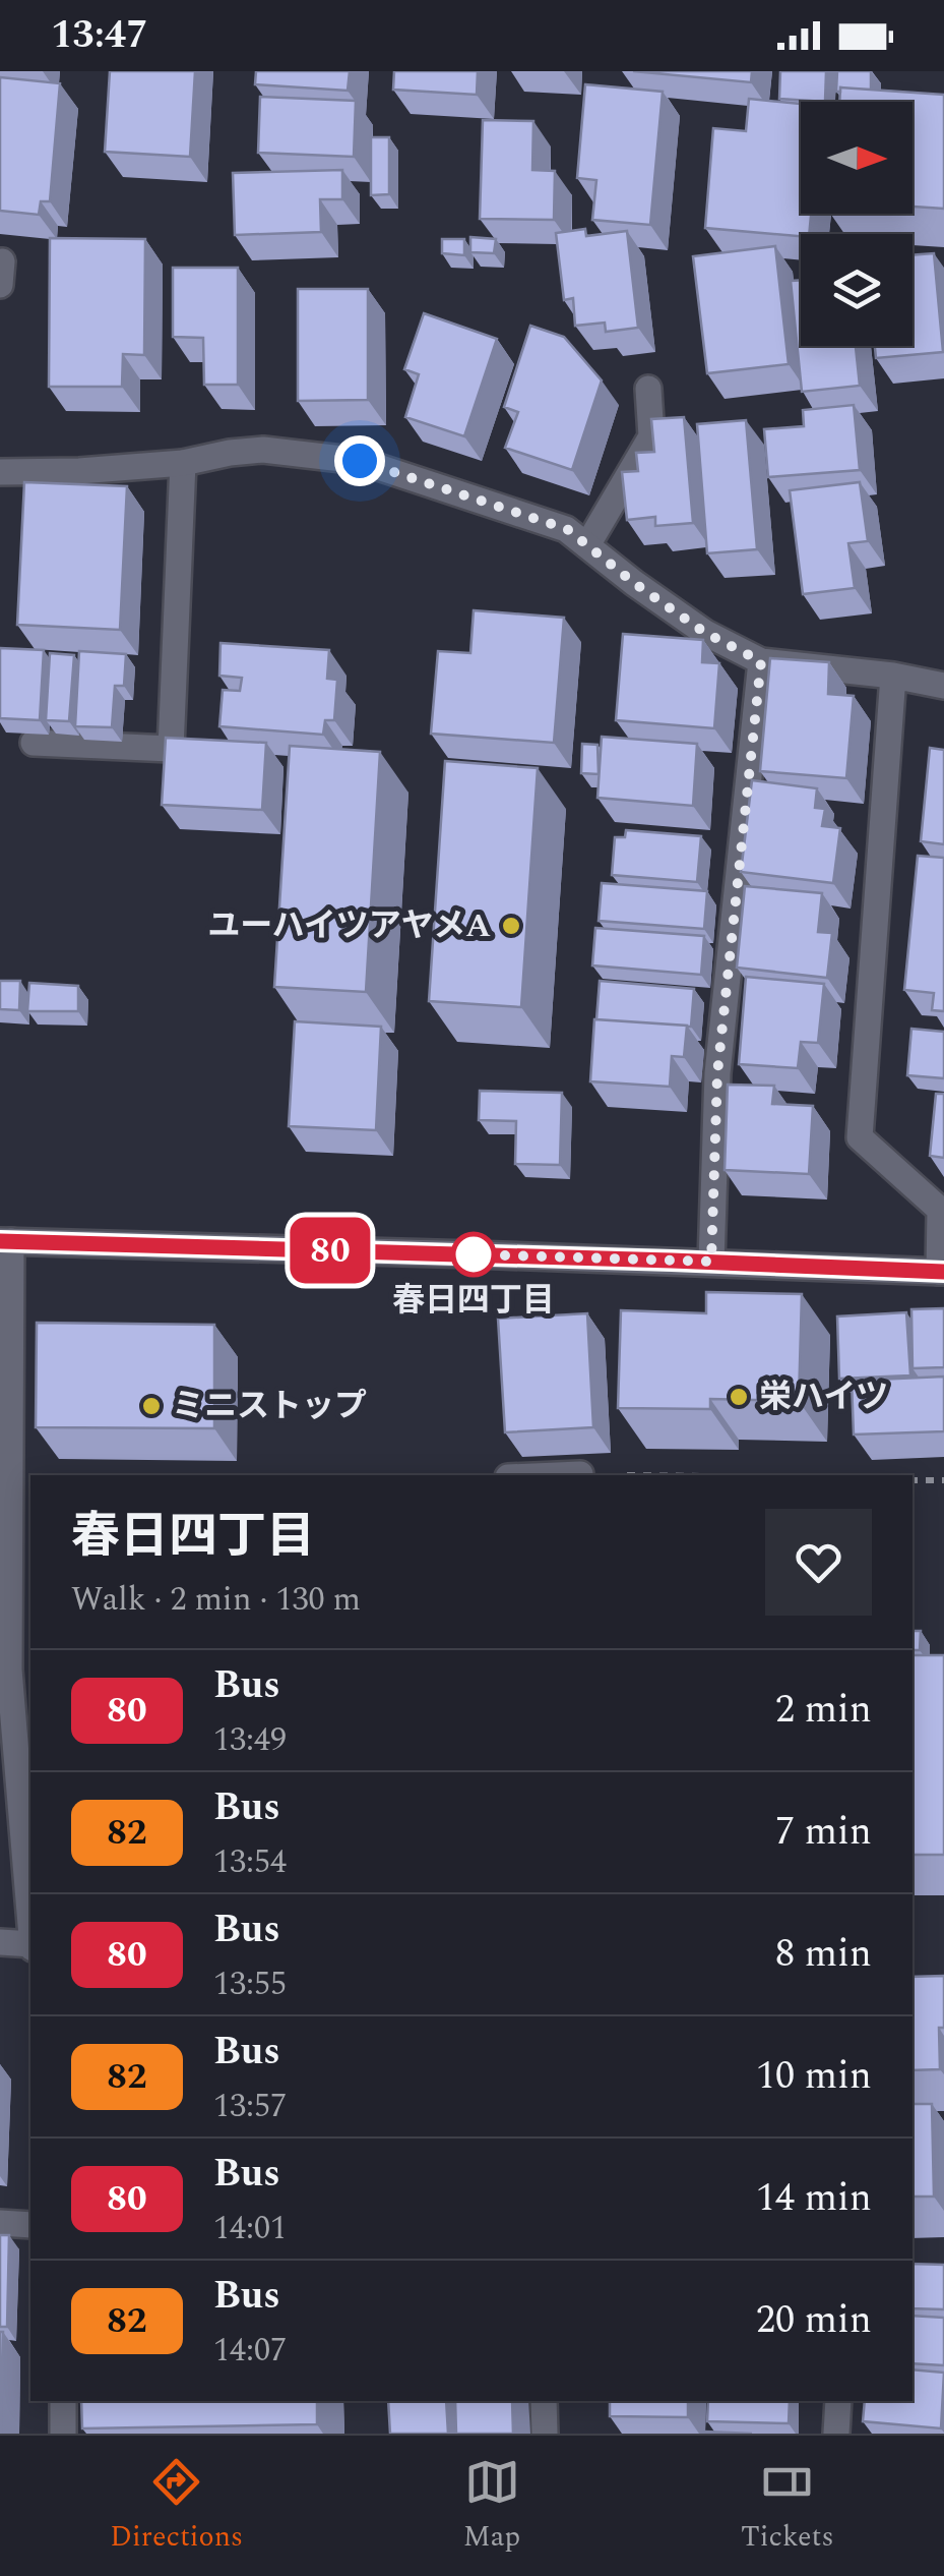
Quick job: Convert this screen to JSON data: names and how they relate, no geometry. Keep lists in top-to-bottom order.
{
  "places": [
    "ユーハイツアヤメA",
    "春日四丁目",
    "栄ハイツ",
    "ミニストップ"
  ],
  "lines": ["bus line 80"],
  "north": "right",
  "page": {
    "status": "13:47",
    "on_map": "80",
    "heading": ["春日四丁目", "Walk · 2 min · 130 m"],
    "list": [
      {
        "mark": "80",
        "name": "Bus",
        "note": "13:49",
        "value": "2 min"
      },
      {
        "mark": "82",
        "name": "Bus",
        "note": "13:54",
        "value": "7 min"
      },
      {
        "mark": "80",
        "name": "Bus",
        "note": "13:55",
        "value": "8 min"
      },
      {
        "mark": "82",
        "name": "Bus",
        "note": "13:57",
        "value": "10 min"
      },
      {
        "mark": "80",
        "name": "Bus",
        "note": "14:01",
        "value": "14 min"
      },
      {
        "mark": "82",
        "name": "Bus",
        "note": "14:07",
        "value": "20 min"
      }
    ],
    "tabs": ["Directions", "Map", "Tickets"]
  }
}
